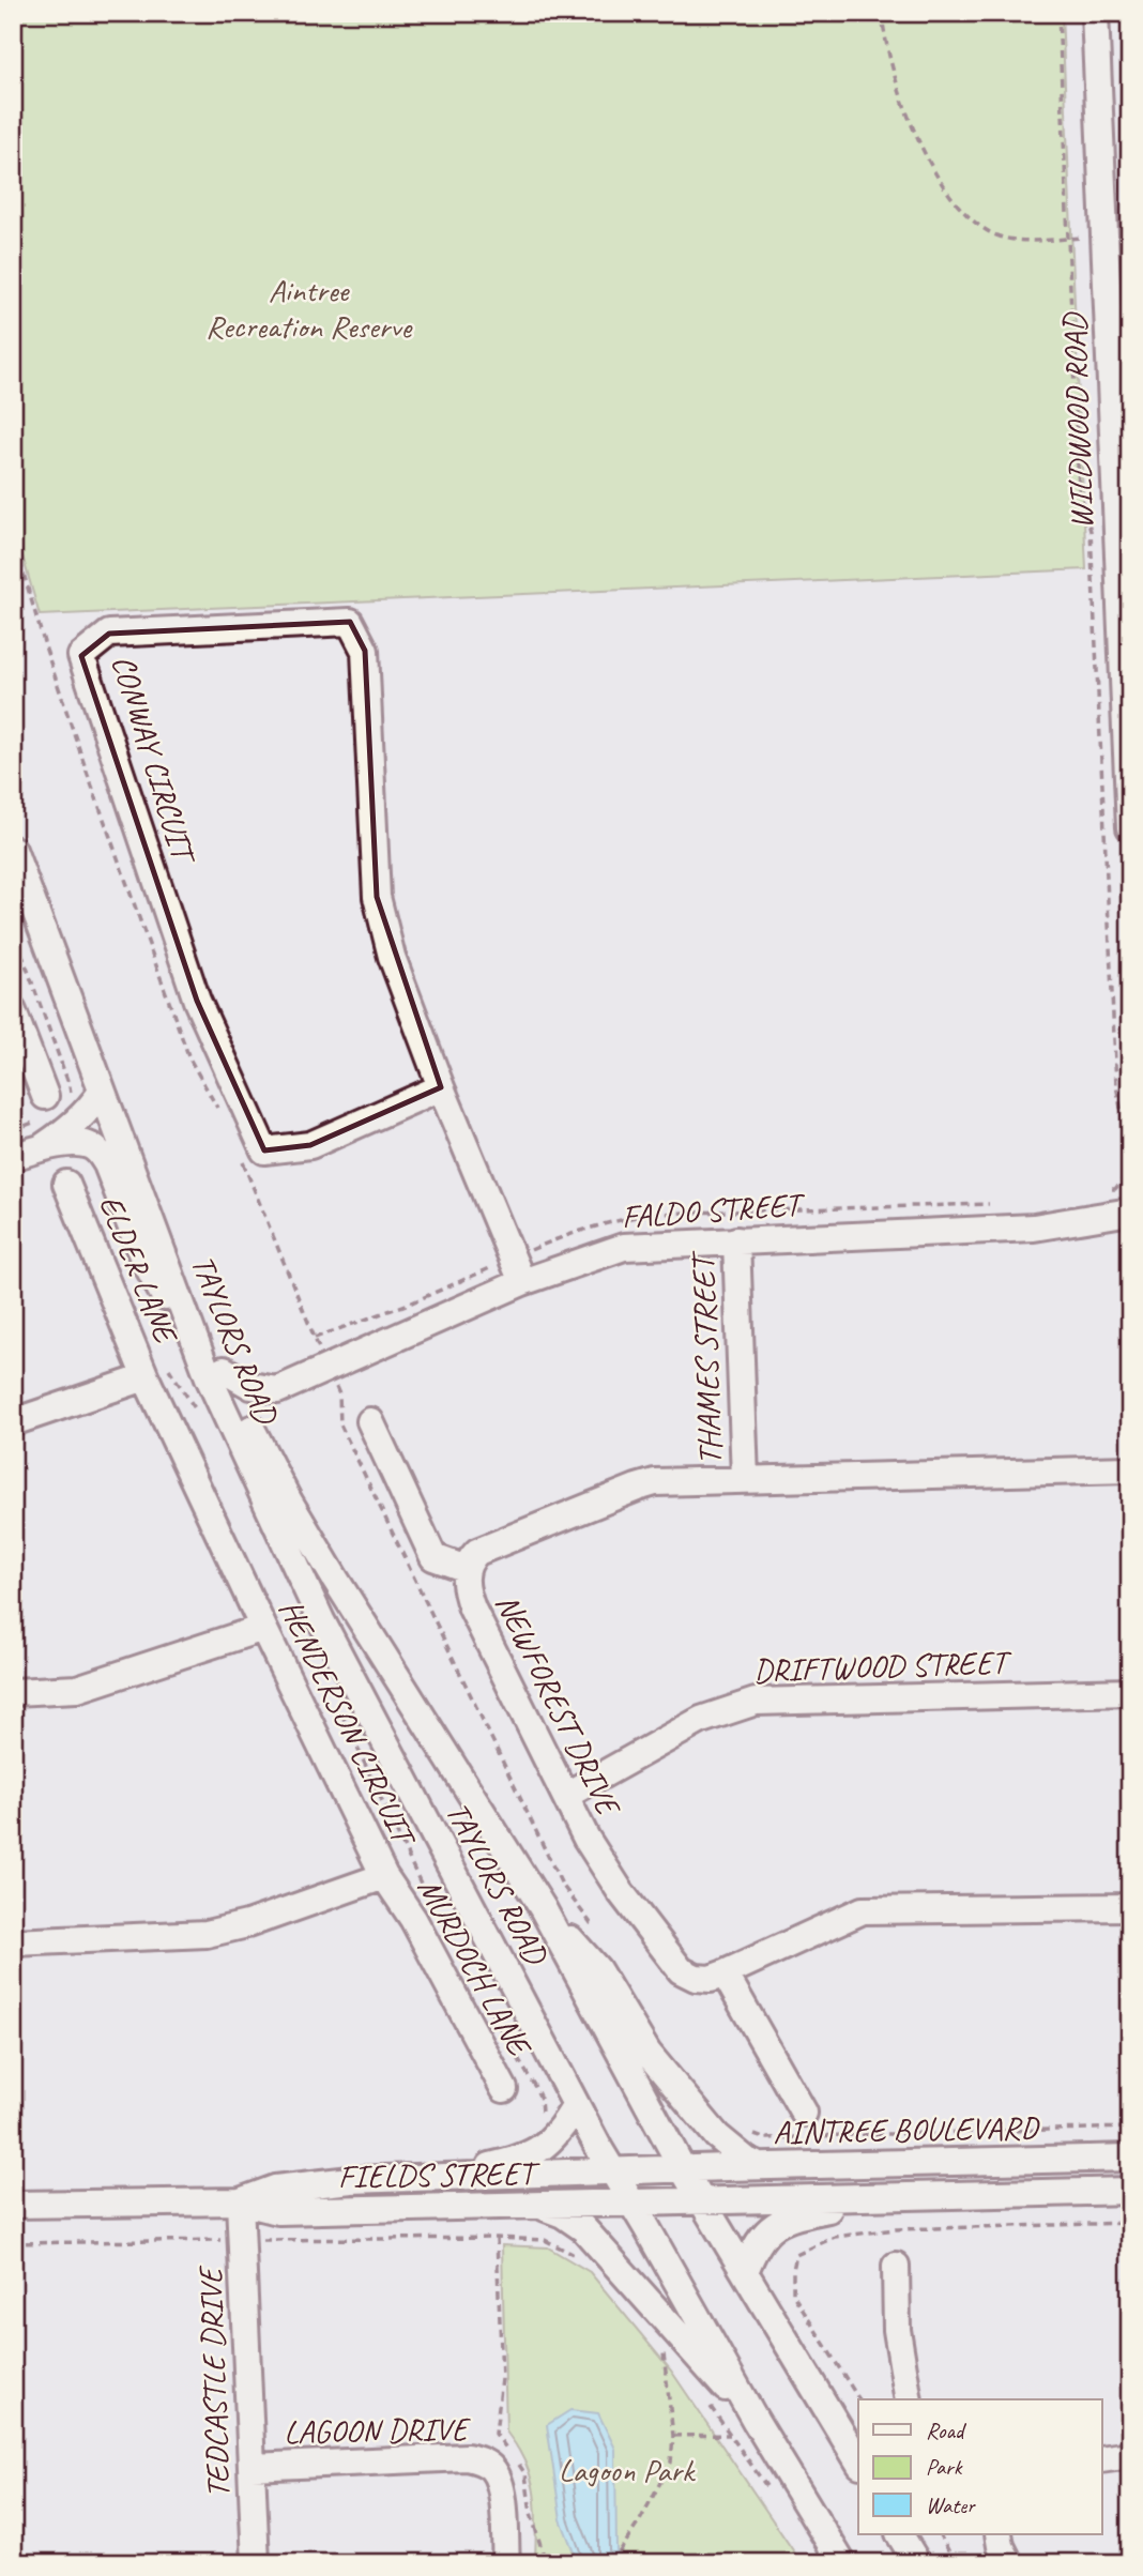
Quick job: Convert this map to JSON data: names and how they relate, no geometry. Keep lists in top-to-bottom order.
{
  "streets": {
    "street": [
      "WILDWOOD ROAD",
      "CONWAY CIRCUIT",
      "FALDO STREET",
      "ELDER LANE",
      "TAYLORS ROAD",
      "THAMES STREET",
      "DRIFTWOOD STREET",
      "NEWFOREST DRIVE",
      "HENDERSON CIRCUIT",
      "MURDOCH LANE",
      "AINTREE BOULEVARD",
      "FIELDS STREET",
      "TEDCASTLE DRIVE",
      "LAGOON DRIVE"
    ]
  },
  "crossings": [
    ["CONWAY CIRCUIT", "FALDO STREET"],
    ["FALDO STREET", "THAMES STREET"],
    ["ELDER LANE", "HENDERSON CIRCUIT"],
    ["TAYLORS ROAD", "AINTREE BOULEVARD"],
    ["TAYLORS ROAD", "FIELDS STREET"],
    ["THAMES STREET", "NEWFOREST DRIVE"],
    ["DRIFTWOOD STREET", "NEWFOREST DRIVE"],
    ["HENDERSON CIRCUIT", "MURDOCH LANE"],
    ["AINTREE BOULEVARD", "FIELDS STREET"],
    ["FIELDS STREET", "TEDCASTLE DRIVE"],
    ["TEDCASTLE DRIVE", "LAGOON DRIVE"]
  ],
  "parks": ["Aintree Recreation Reserve", "Lagoon Park"],
  "legend": ["Road", "Park", "Water"]
}
